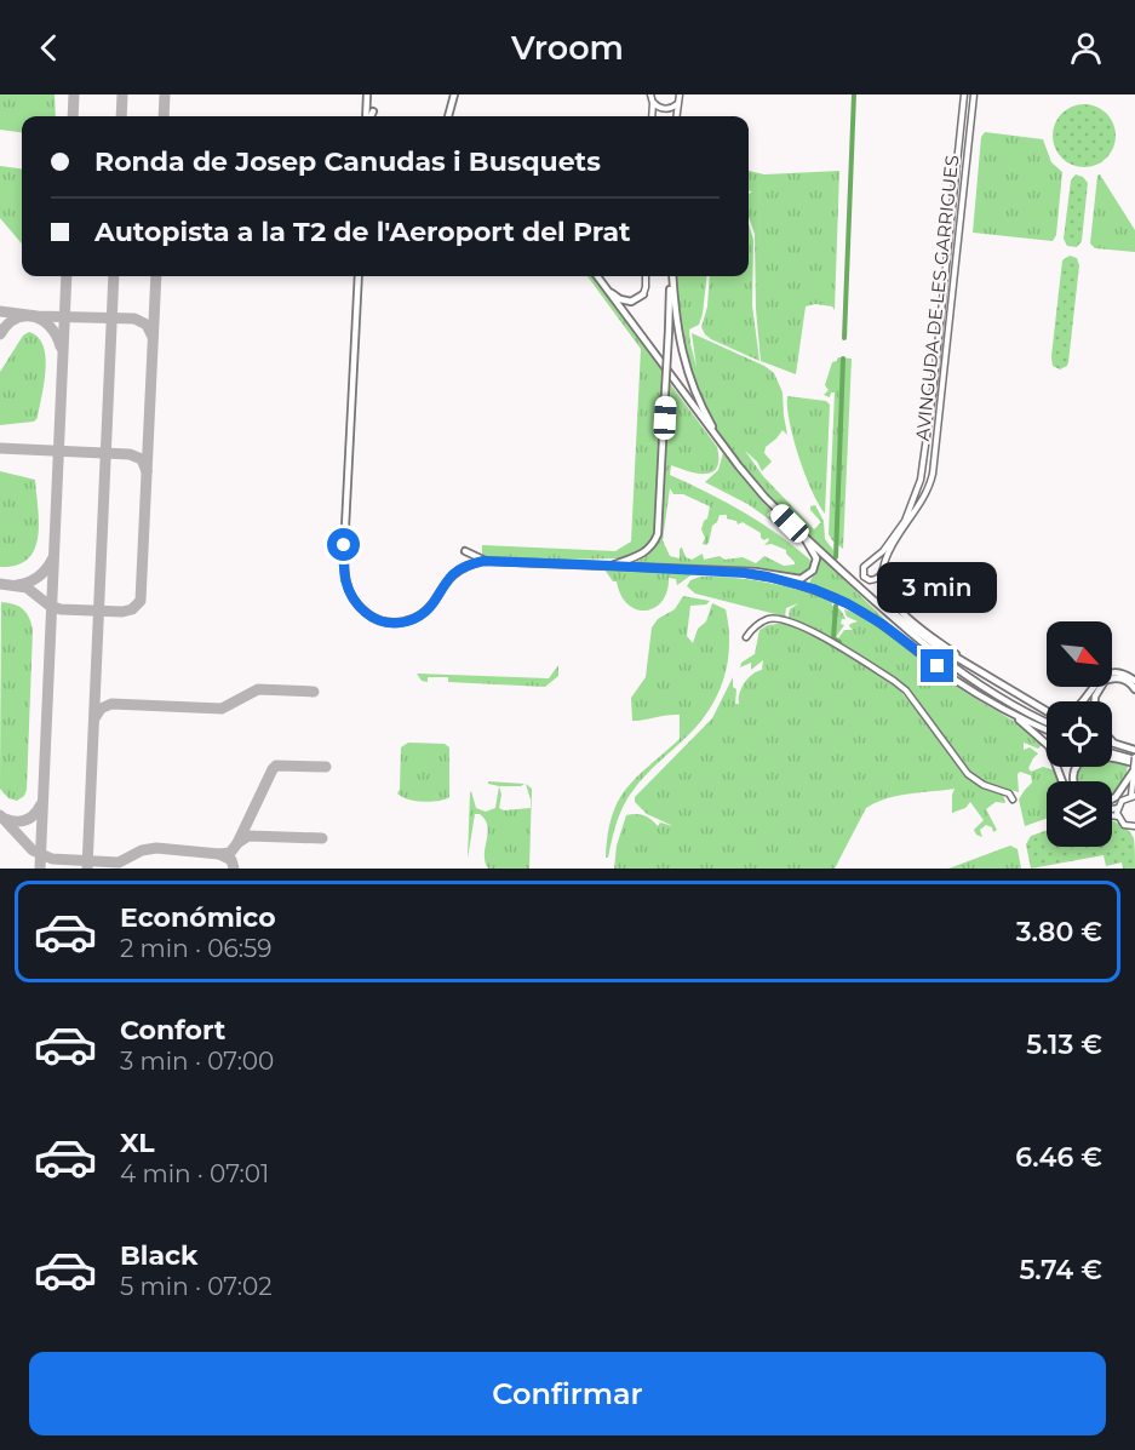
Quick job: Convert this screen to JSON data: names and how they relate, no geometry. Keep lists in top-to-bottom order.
{
  "streets": {
    "street": ["AVINGUDA DE LES GARRIGUES"]
  },
  "north": "bottom right",
  "page": {
    "header": "Vroom",
    "banner": ["Ronda de Josep Canudas i Busquets", "Autopista a la T2 de l'Aeroport del Prat"],
    "bubble": "3 min",
    "list": [
      {
        "name": "Económico",
        "note": "2 min · 06:59",
        "value": "3.80 €"
      },
      {
        "name": "Confort",
        "note": "3 min · 07:00",
        "value": "5.13 €"
      },
      {
        "name": "XL",
        "note": "4 min · 07:01",
        "value": "6.46 €"
      },
      {
        "name": "Black",
        "note": "5 min · 07:02",
        "value": "5.74 €"
      }
    ],
    "buttons": "Confirmar"
  }
}
